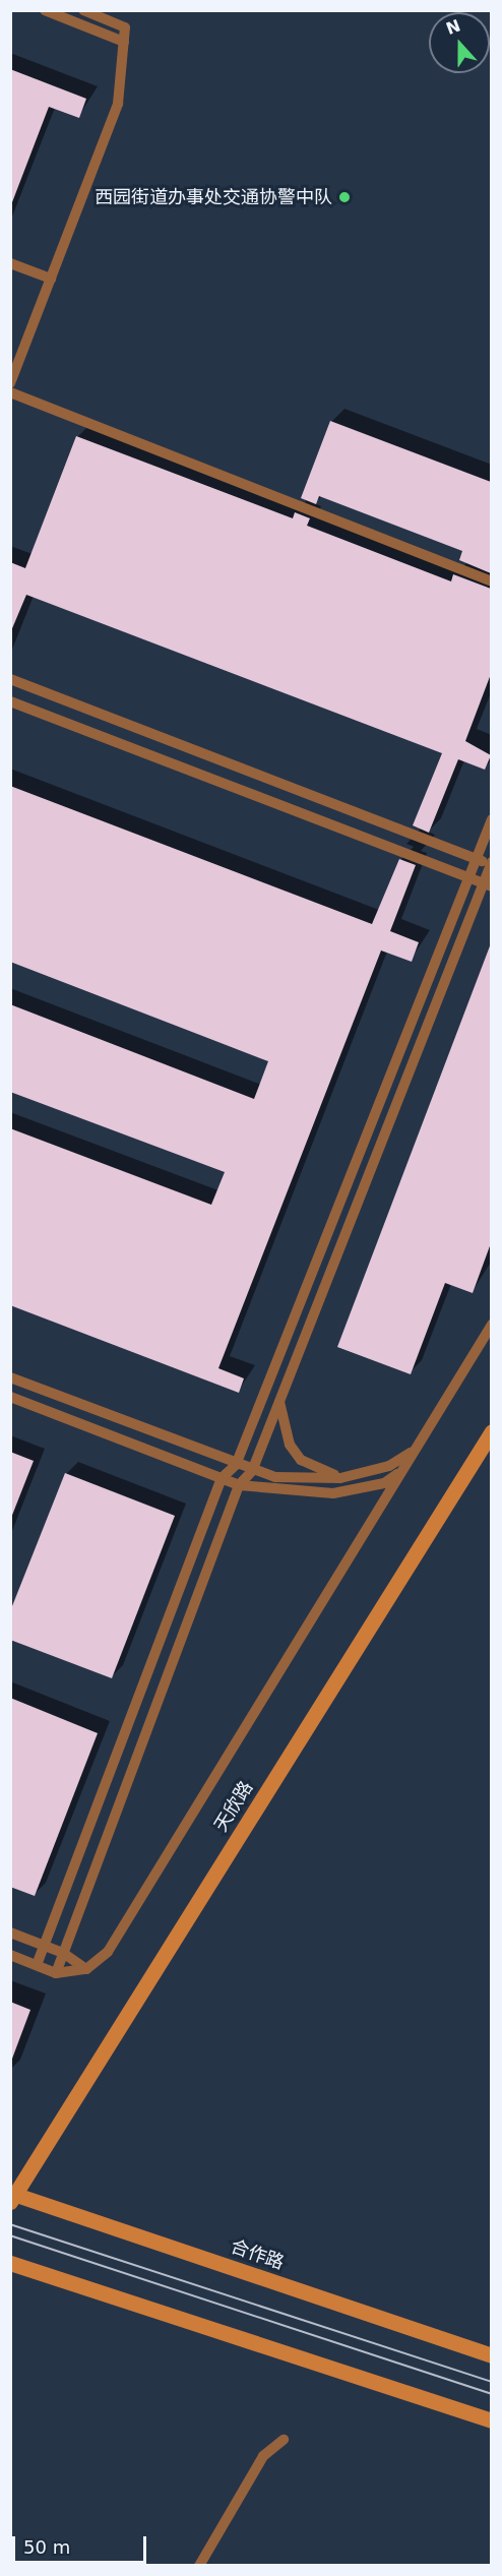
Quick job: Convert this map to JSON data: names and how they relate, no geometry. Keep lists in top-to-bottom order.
{
  "streets": {
    "main road": ["天欣路", "合作路"]
  },
  "crossings": [
    ["天欣路", "合作路"]
  ],
  "places": ["西园街道办事处交通协警中队"],
  "scale_bar": "50 m",
  "north": "top"
}
